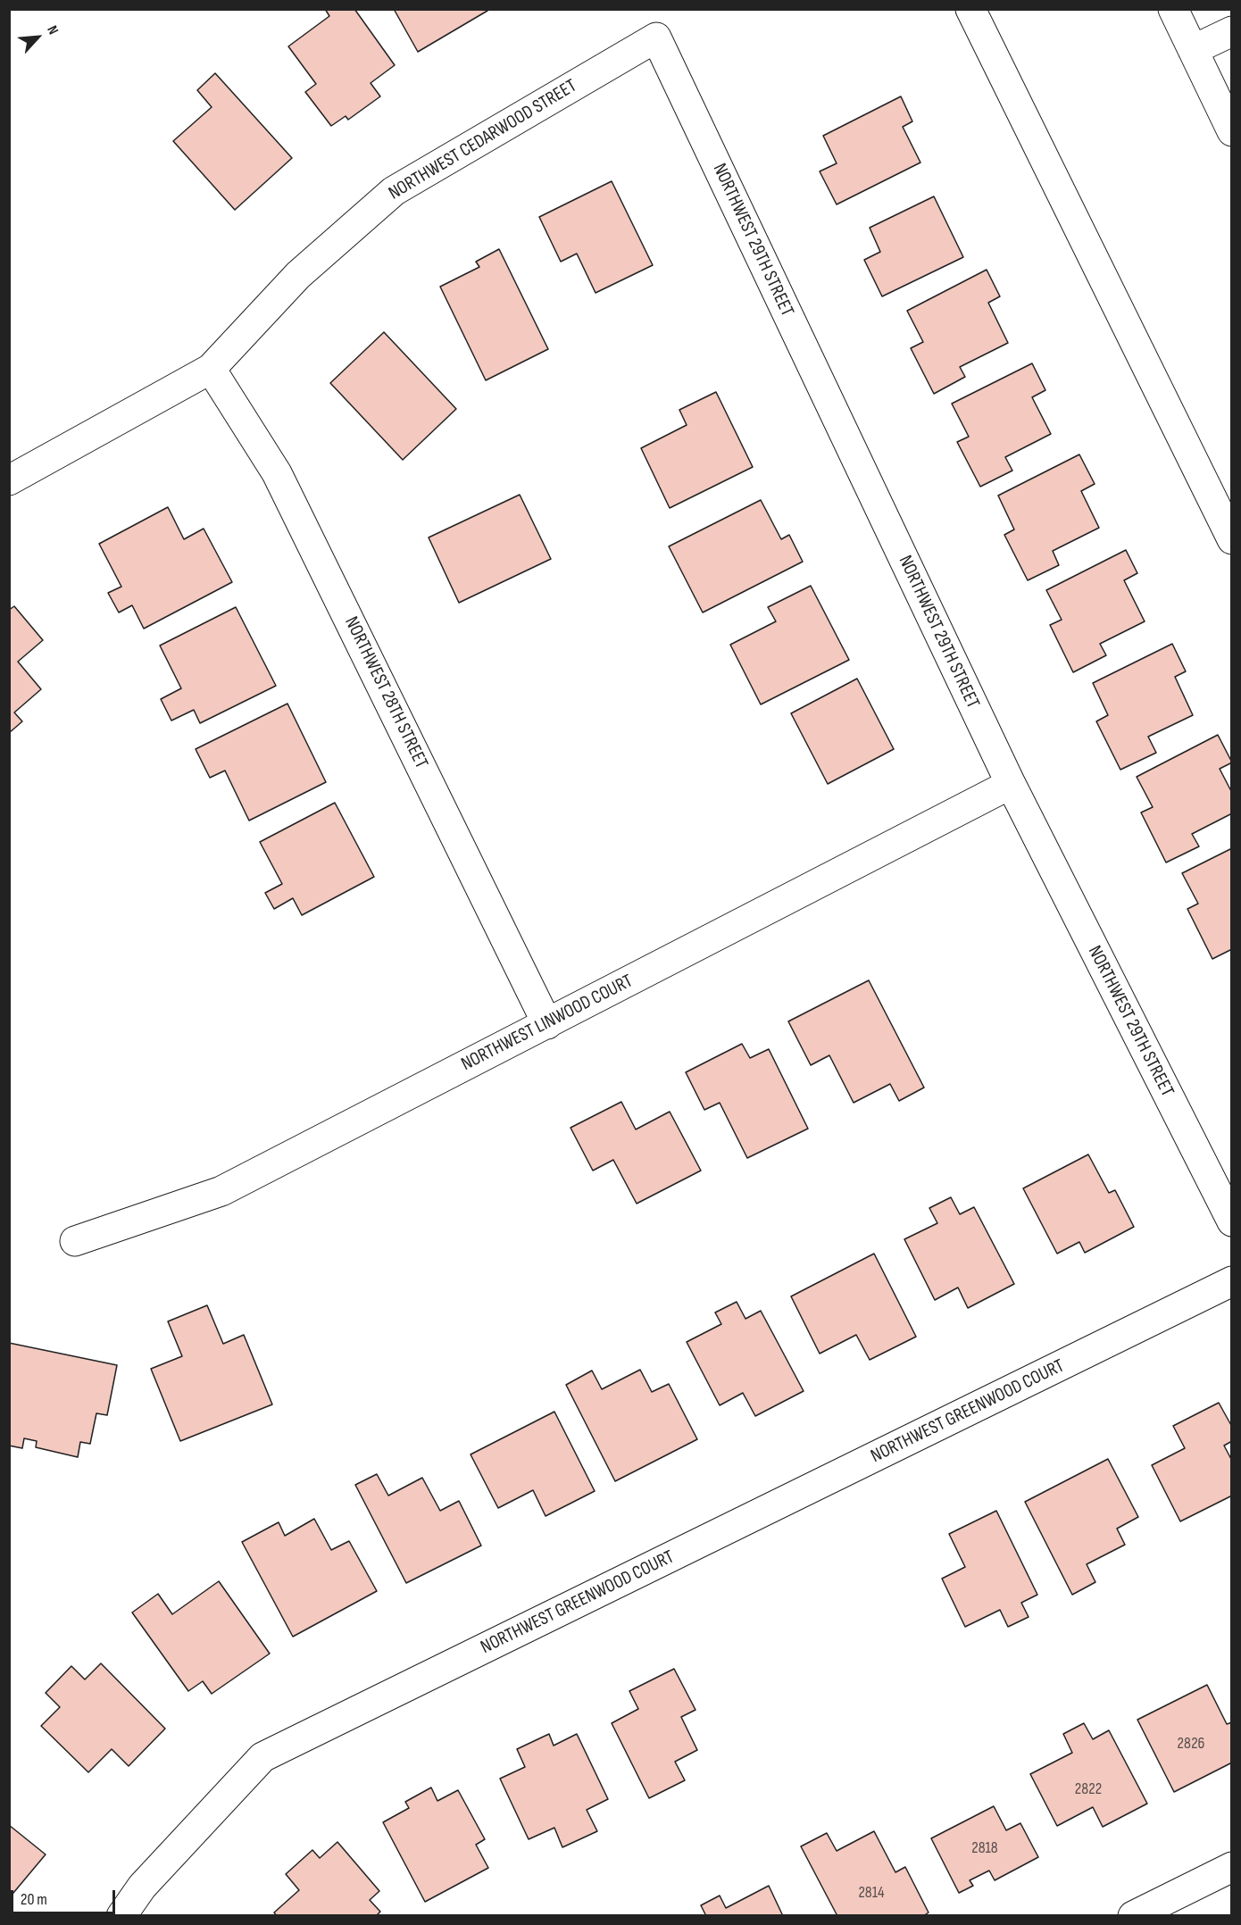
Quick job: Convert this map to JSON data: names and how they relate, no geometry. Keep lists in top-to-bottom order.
{
  "streets": {
    "street": [
      "NORTHWEST CEDARWOOD STREET",
      "NORTHWEST 29TH STREET",
      "NORTHWEST 28TH STREET",
      "NORTHWEST LINWOOD COURT",
      "NORTHWEST GREENWOOD COURT"
    ]
  },
  "crossings": [
    ["NORTHWEST CEDARWOOD STREET", "NORTHWEST 29TH STREET"],
    ["NORTHWEST CEDARWOOD STREET", "NORTHWEST 28TH STREET"],
    ["NORTHWEST 29TH STREET", "NORTHWEST LINWOOD COURT"],
    ["NORTHWEST 28TH STREET", "NORTHWEST LINWOOD COURT"]
  ],
  "house_numbers": [
    "2826",
    "2822",
    "2818",
    "2814"
  ],
  "scale_bar": "20 m",
  "north": "top right"
}
